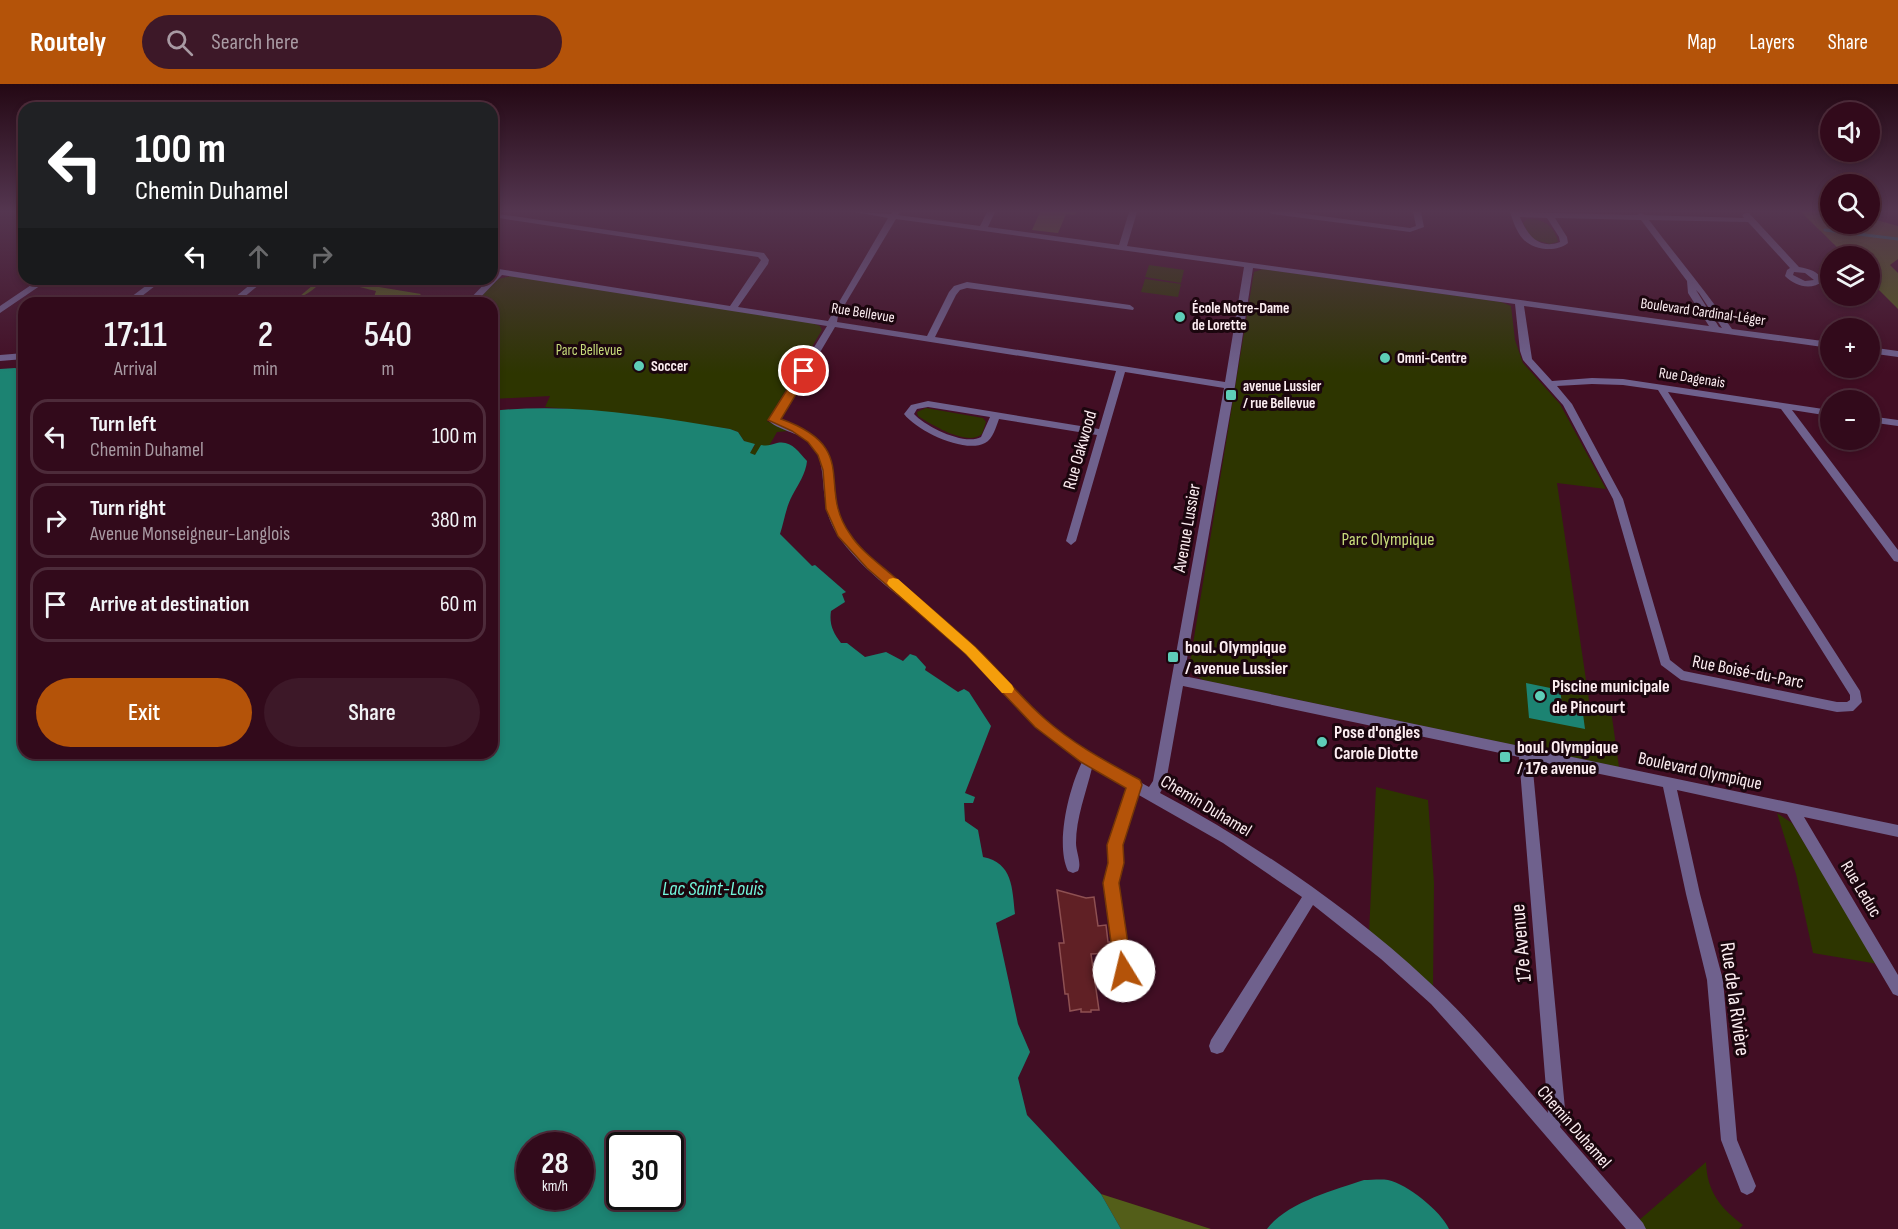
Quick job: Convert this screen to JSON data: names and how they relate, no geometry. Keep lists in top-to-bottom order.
{
  "streets": {
    "street": [
      "Boulevard Cardinal-Léger",
      "Rue Bellevue",
      "Rue Dagenais",
      "Rue Oakwood",
      "Avenue Lussier",
      "Rue Boisé-du-Parc",
      "Boulevard Olympique",
      "Chemin Duhamel",
      "Rue Leduc",
      "17e Avenue",
      "Rue de la Rivière"
    ]
  },
  "crossings": [
    ["Boulevard Cardinal-Léger", "Rue Boisé-du-Parc"],
    ["Rue Bellevue", "Rue Oakwood"],
    ["Rue Bellevue", "Avenue Lussier"],
    ["Rue Bellevue", "Chemin Duhamel"],
    ["Rue Dagenais", "Rue Boisé-du-Parc"],
    ["Avenue Lussier", "Boulevard Olympique"],
    ["Avenue Lussier", "Chemin Duhamel"],
    ["Boulevard Olympique", "Rue Leduc"],
    ["Boulevard Olympique", "17e Avenue"],
    ["Boulevard Olympique", "Rue de la Rivière"],
    ["Chemin Duhamel", "17e Avenue"]
  ],
  "water": ["Lac Saint-Louis"],
  "parks": ["Parc Bellevue", "Parc Olympique"],
  "places": {
    "other": [
      "École Notre-Dame de Lorette",
      "Omni-Centre",
      "Soccer",
      "Piscine municipale de Pincourt",
      "Pose d'ongles Carole Diotte"
    ],
    "transit": ["avenue Lussier / rue Bellevue", "boul. Olympique / avenue Lussier", "boul. Olympique / 17e avenue"]
  },
  "page": {
    "header": "Routely",
    "search": "Search here",
    "nav": ["Map", "Layers", "Share"],
    "map_buttons": ["+", "−"],
    "turn": ["100 m", "Chemin Duhamel"],
    "eta": [
      "17:11",
      "Arrival",
      "2",
      "min",
      "540",
      "m"
    ],
    "list": [
      {
        "name": "Turn left",
        "note": "Chemin Duhamel",
        "value": "100 m"
      },
      {
        "name": "Turn right",
        "note": "Avenue Monseigneur-Langlois",
        "value": "380 m"
      },
      {
        "name": "Arrive at destination",
        "value": "60 m"
      }
    ],
    "buttons": ["Exit", "Share"],
    "speed": "28 km/h",
    "limit": "30"
  }
}
